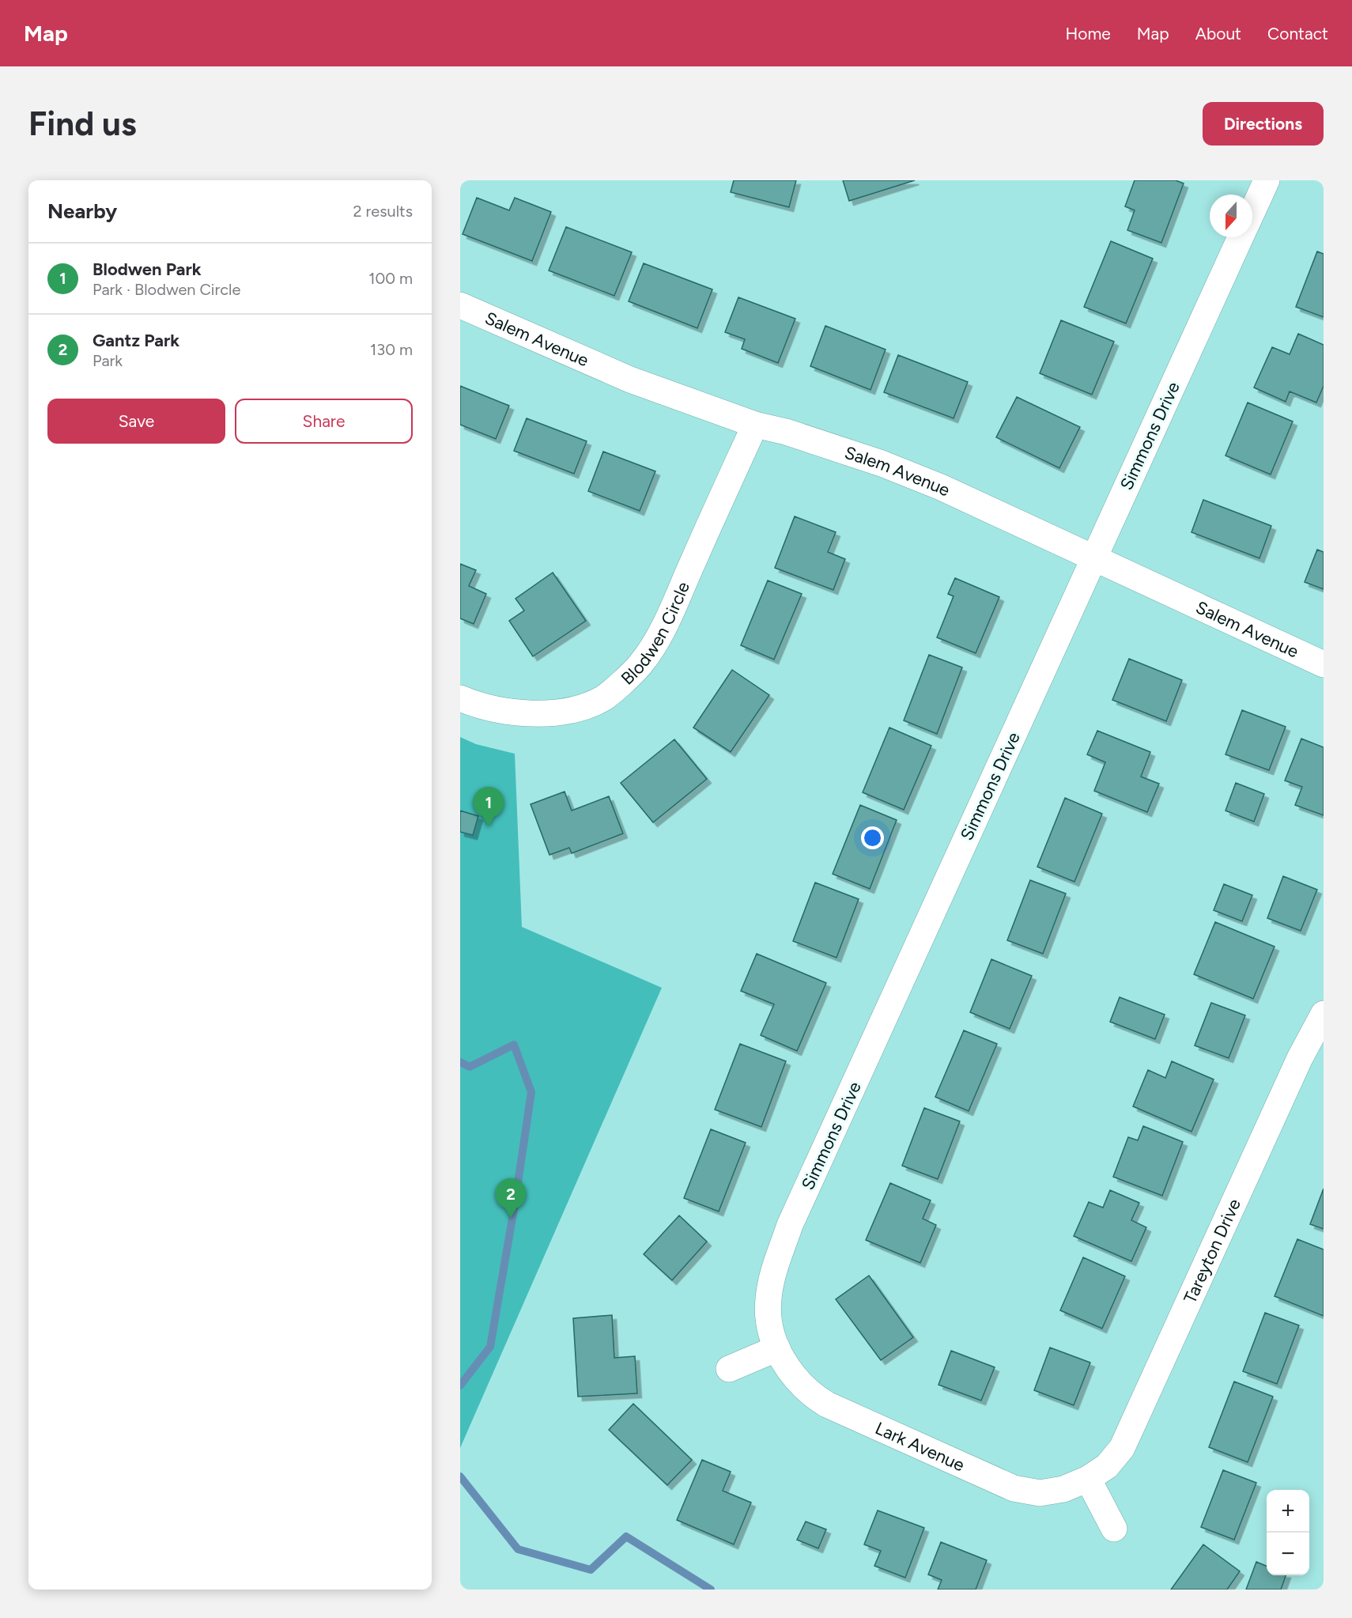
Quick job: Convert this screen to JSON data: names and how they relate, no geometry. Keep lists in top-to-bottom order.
{
  "streets": {
    "street": [
      "Salem Avenue",
      "Simmons Drive",
      "Blodwen Circle",
      "Tareyton Drive",
      "Lark Avenue"
    ]
  },
  "crossings": [
    ["Salem Avenue", "Simmons Drive"],
    ["Salem Avenue", "Blodwen Circle"],
    ["Simmons Drive", "Lark Avenue"],
    ["Tareyton Drive", "Lark Avenue"]
  ],
  "north": "bottom",
  "page": {
    "header": "Map",
    "nav": [
      "Home",
      "Map",
      "About",
      "Contact"
    ],
    "buttons": [
      "Directions",
      ["Save", "Share"]
    ],
    "title": "Find us",
    "heading": ["Nearby", "2 results"],
    "list": [
      {
        "mark": "1",
        "name": "Blodwen Park",
        "note": "Park · Blodwen Circle",
        "value": "100 m"
      },
      {
        "mark": "2",
        "name": "Gantz Park",
        "note": "Park",
        "value": "130 m"
      }
    ],
    "pins": ["1", "2"],
    "map_buttons": ["+", "−"]
  }
}
